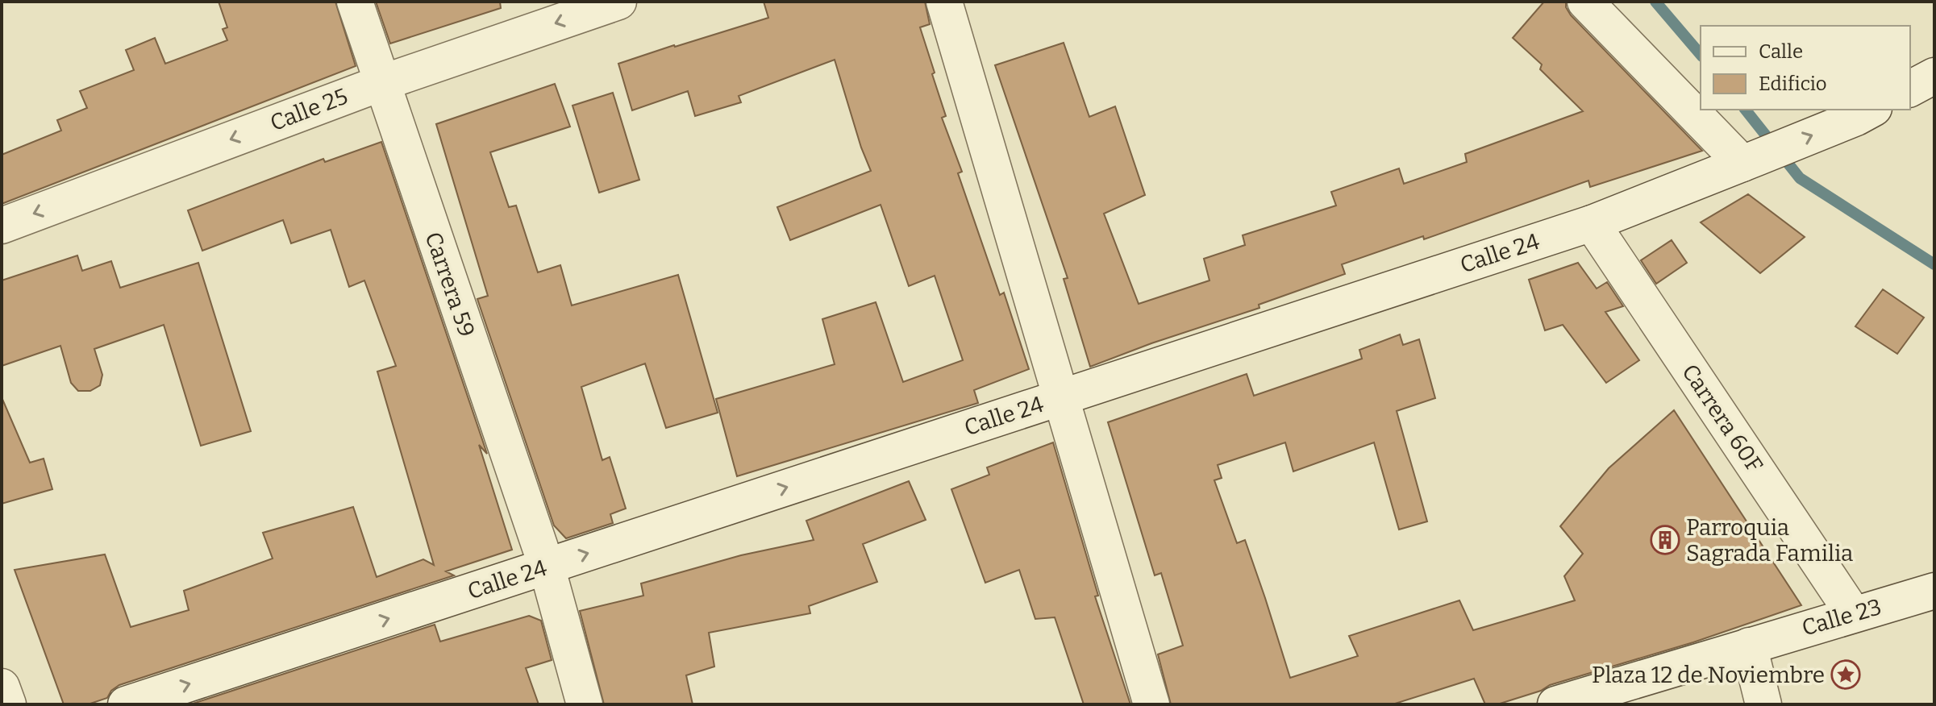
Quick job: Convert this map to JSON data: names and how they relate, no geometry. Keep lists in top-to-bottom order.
{
  "streets": {
    "street": [
      "Calle 25",
      "Calle 24",
      "Carrera 59",
      "Carrera 60F",
      "Calle 23"
    ]
  },
  "crossings": [
    ["Calle 25", "Carrera 59"],
    ["Calle 24", "Carrera 59"],
    ["Calle 24", "Carrera 60F"],
    ["Carrera 60F", "Calle 23"]
  ],
  "one_way": ["Calle 25", "Calle 24"],
  "places": {
    "building": ["Parroquia Sagrada Familia"],
    "place": ["Plaza 12 de Noviembre"]
  },
  "legend": ["Calle", "Edificio"]
}
